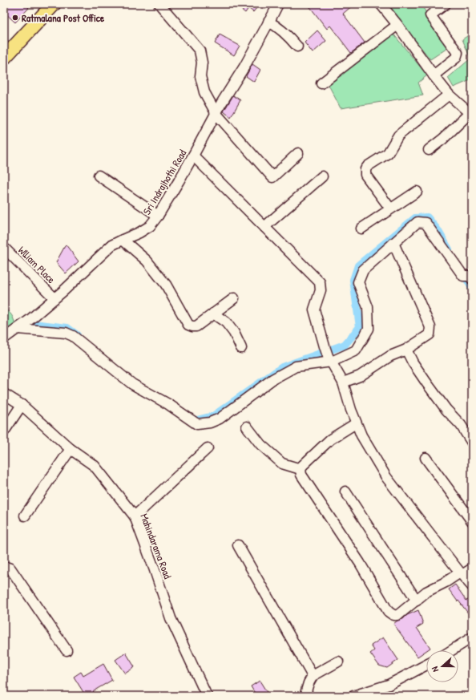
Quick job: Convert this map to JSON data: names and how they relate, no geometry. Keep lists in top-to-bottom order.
{
  "streets": {
    "street": ["Sri Indrajhothi Road", "Wlliam Place", "Mahindarama Road"]
  },
  "crossings": [
    ["Sri Indrajhothi Road", "Wlliam Place"]
  ],
  "places": ["Ratmalana Post Office"],
  "north": "left"
}
